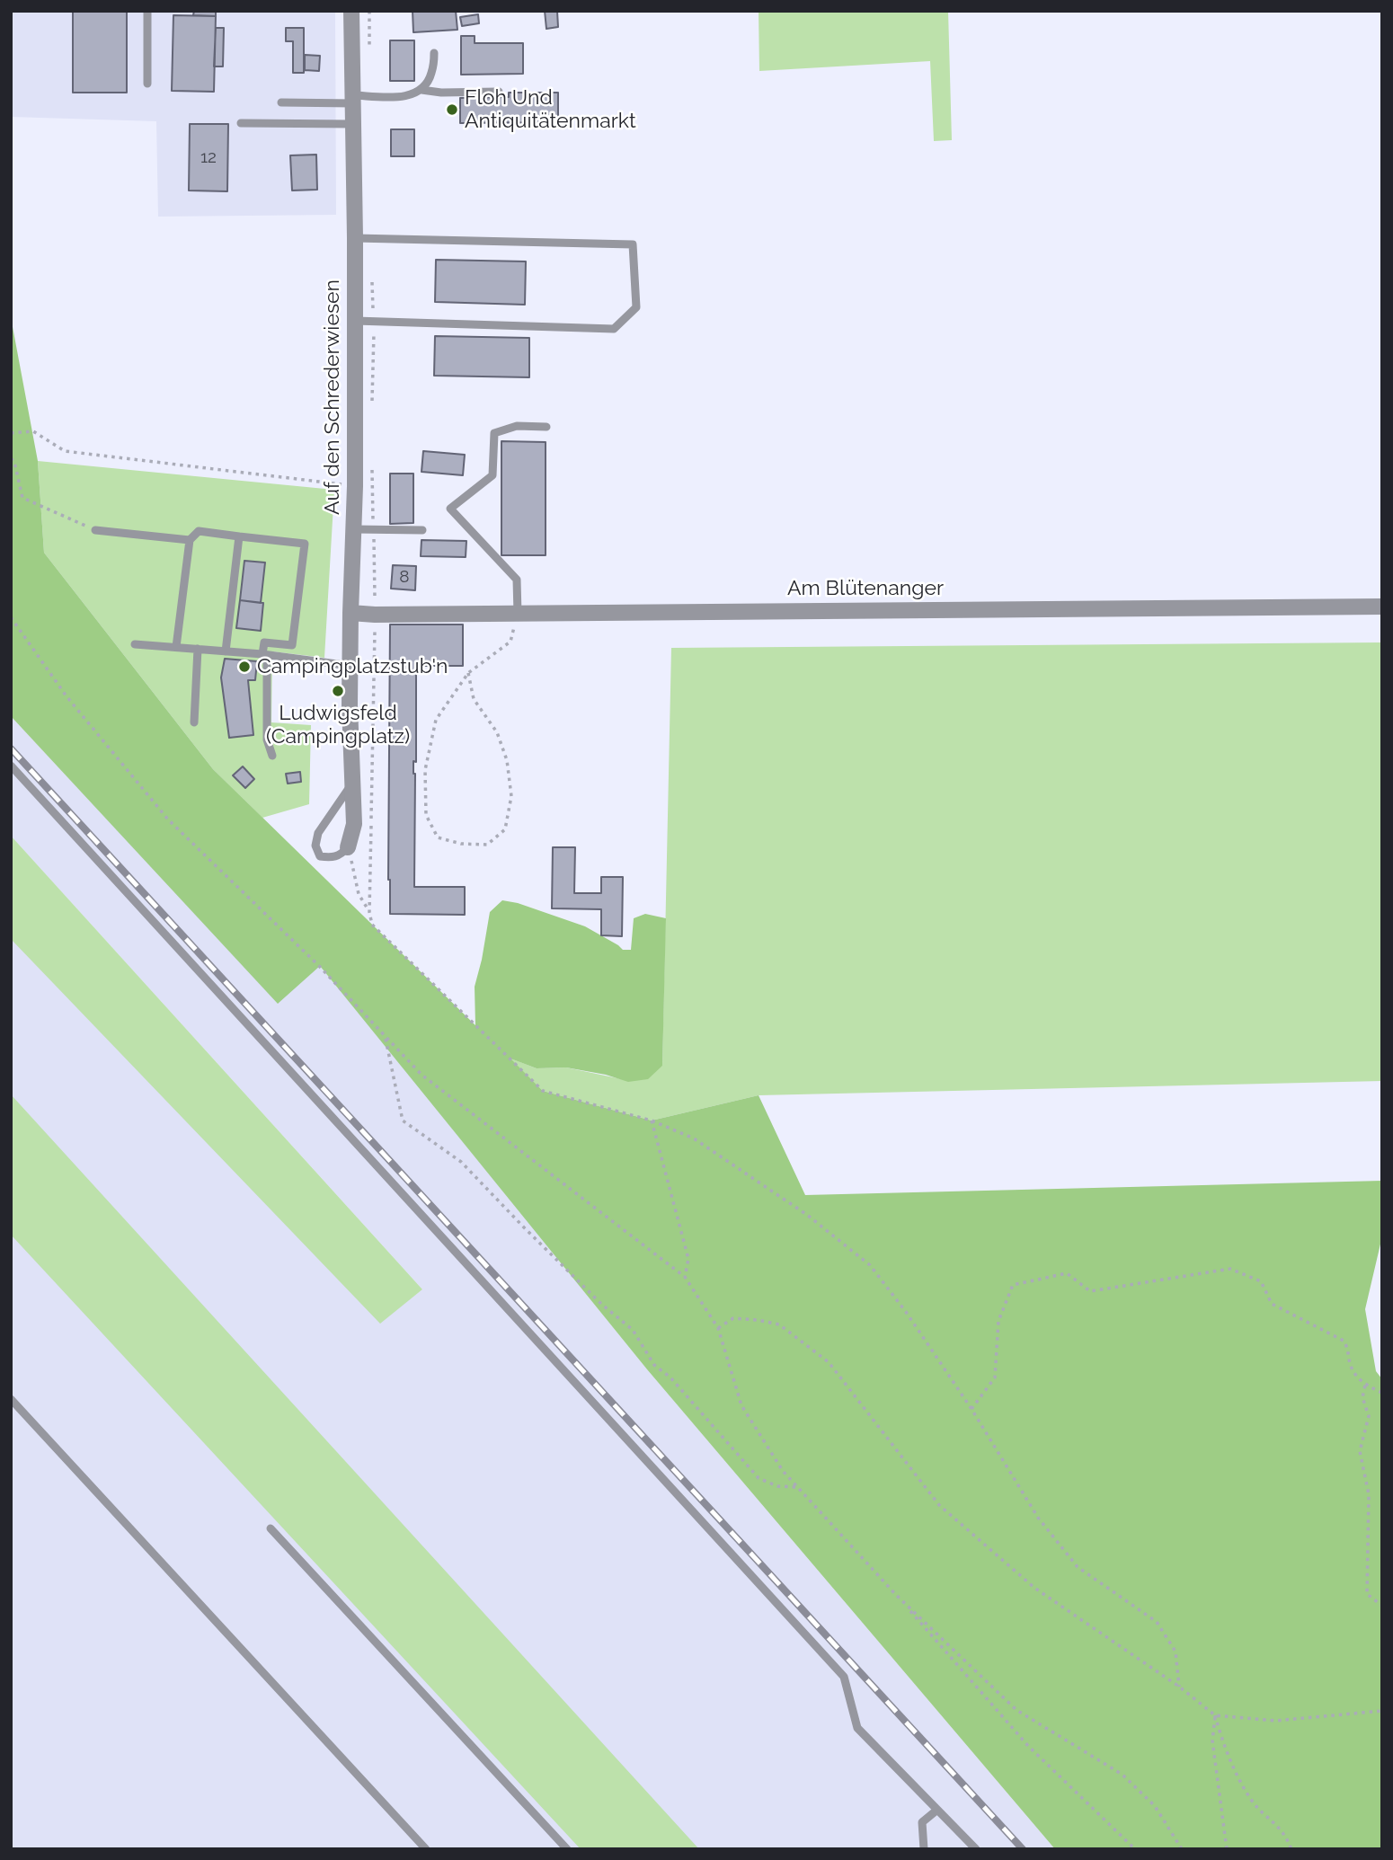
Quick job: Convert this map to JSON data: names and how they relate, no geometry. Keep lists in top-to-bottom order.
{
  "streets": {
    "street": ["Auf den Schrederwiesen", "Am Blütenanger"]
  },
  "crossings": [
    ["Auf den Schrederwiesen", "Am Blütenanger"]
  ],
  "places": ["Floh Und Antiquitätenmarkt", "Campingplatzstub'n", "Ludwigsfeld (Campingplatz)"],
  "house_numbers": ["12", "8"]
}
